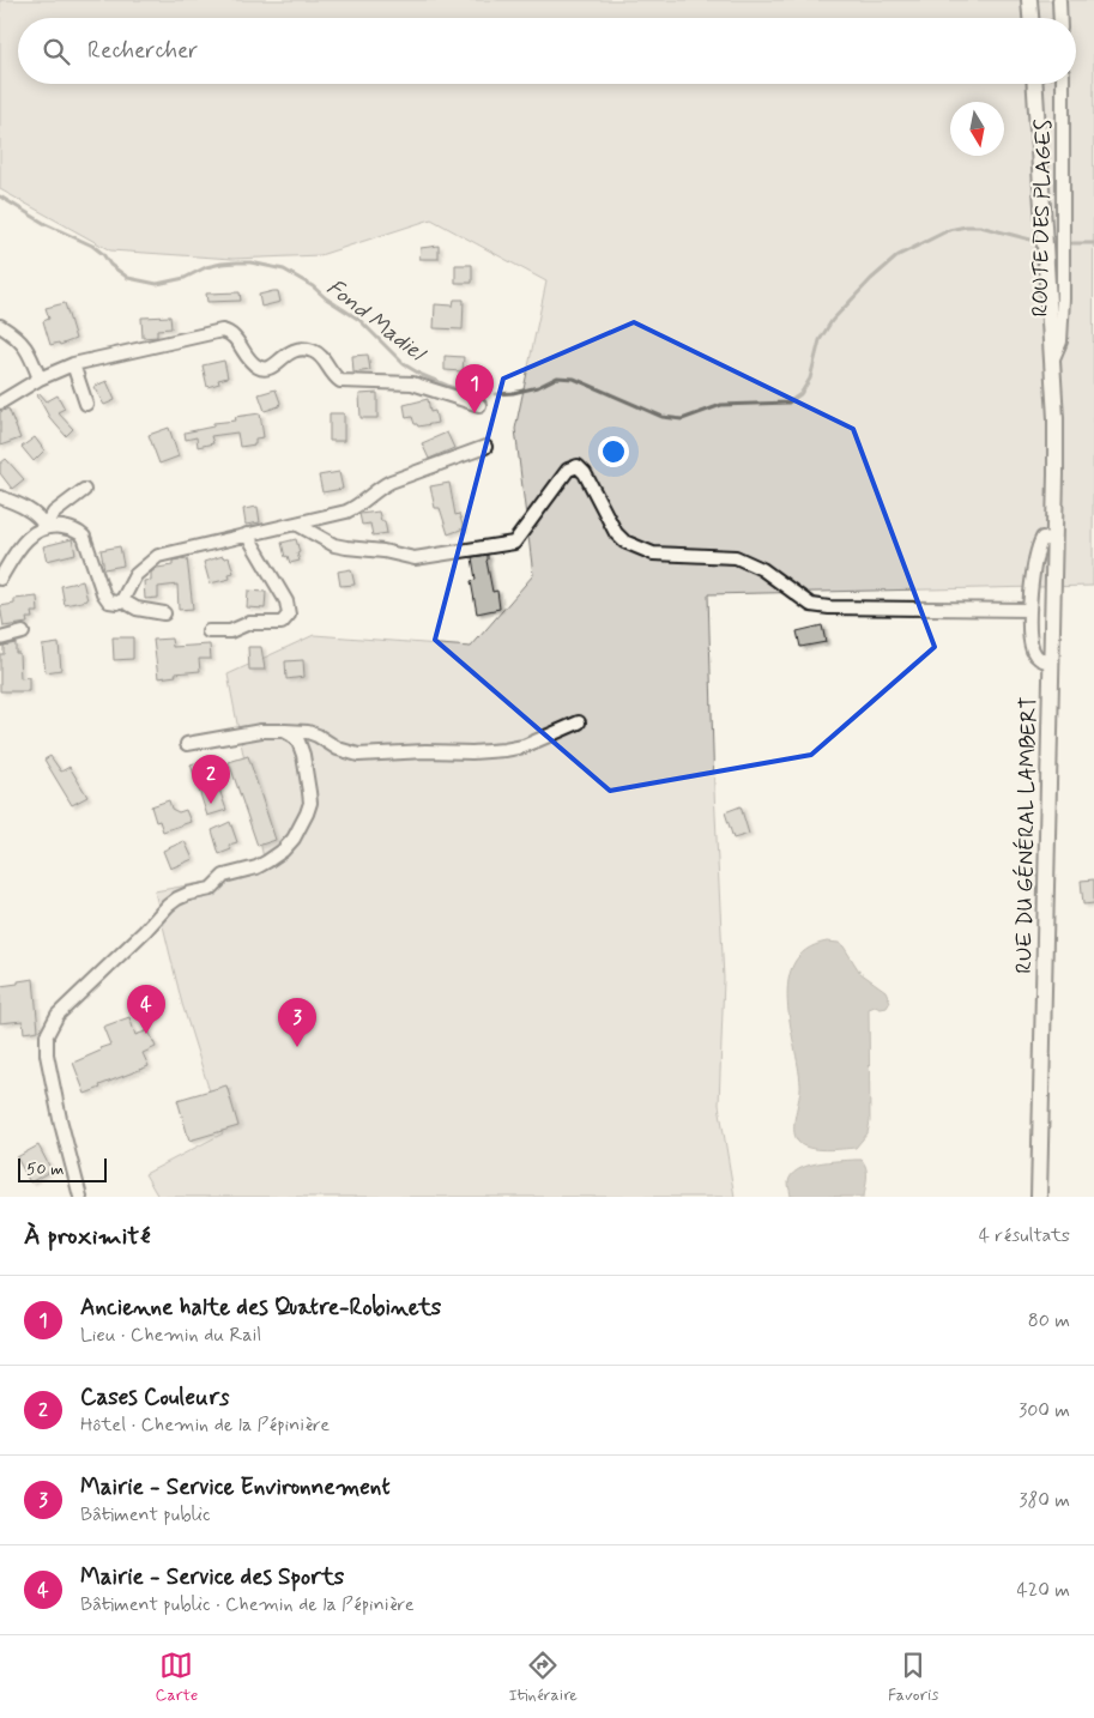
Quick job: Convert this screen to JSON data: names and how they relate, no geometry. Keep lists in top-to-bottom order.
{
  "streets": {
    "main road": ["ROUTE DES PLAGES", "RUE DU GÉNÉRAL LAMBERT"]
  },
  "crossings": [
    ["ROUTE DES PLAGES", "RUE DU GÉNÉRAL LAMBERT"]
  ],
  "water": ["Fond Madiel"],
  "scale_bar": "50 m",
  "north": "bottom",
  "page": {
    "search": "Rechercher",
    "pins": [
      "1",
      "2",
      "4",
      "3"
    ],
    "scale": "50 m",
    "heading": ["À proximité", "4 résultats"],
    "list": [
      {
        "mark": "1",
        "name": "Ancienne halte des Quatre-Robinets",
        "note": "Lieu · Chemin du Rail",
        "value": "80 m"
      },
      {
        "mark": "2",
        "name": "Cases Couleurs",
        "note": "Hôtel · Chemin de la Pépinière",
        "value": "300 m"
      },
      {
        "mark": "3",
        "name": "Mairie - Service Environnement",
        "note": "Bâtiment public",
        "value": "380 m"
      },
      {
        "mark": "4",
        "name": "Mairie - Service des Sports",
        "note": "Bâtiment public · Chemin de la Pépinière",
        "value": "420 m"
      }
    ],
    "nav": ["Carte", "Itinéraire", "Favoris"]
  }
}
